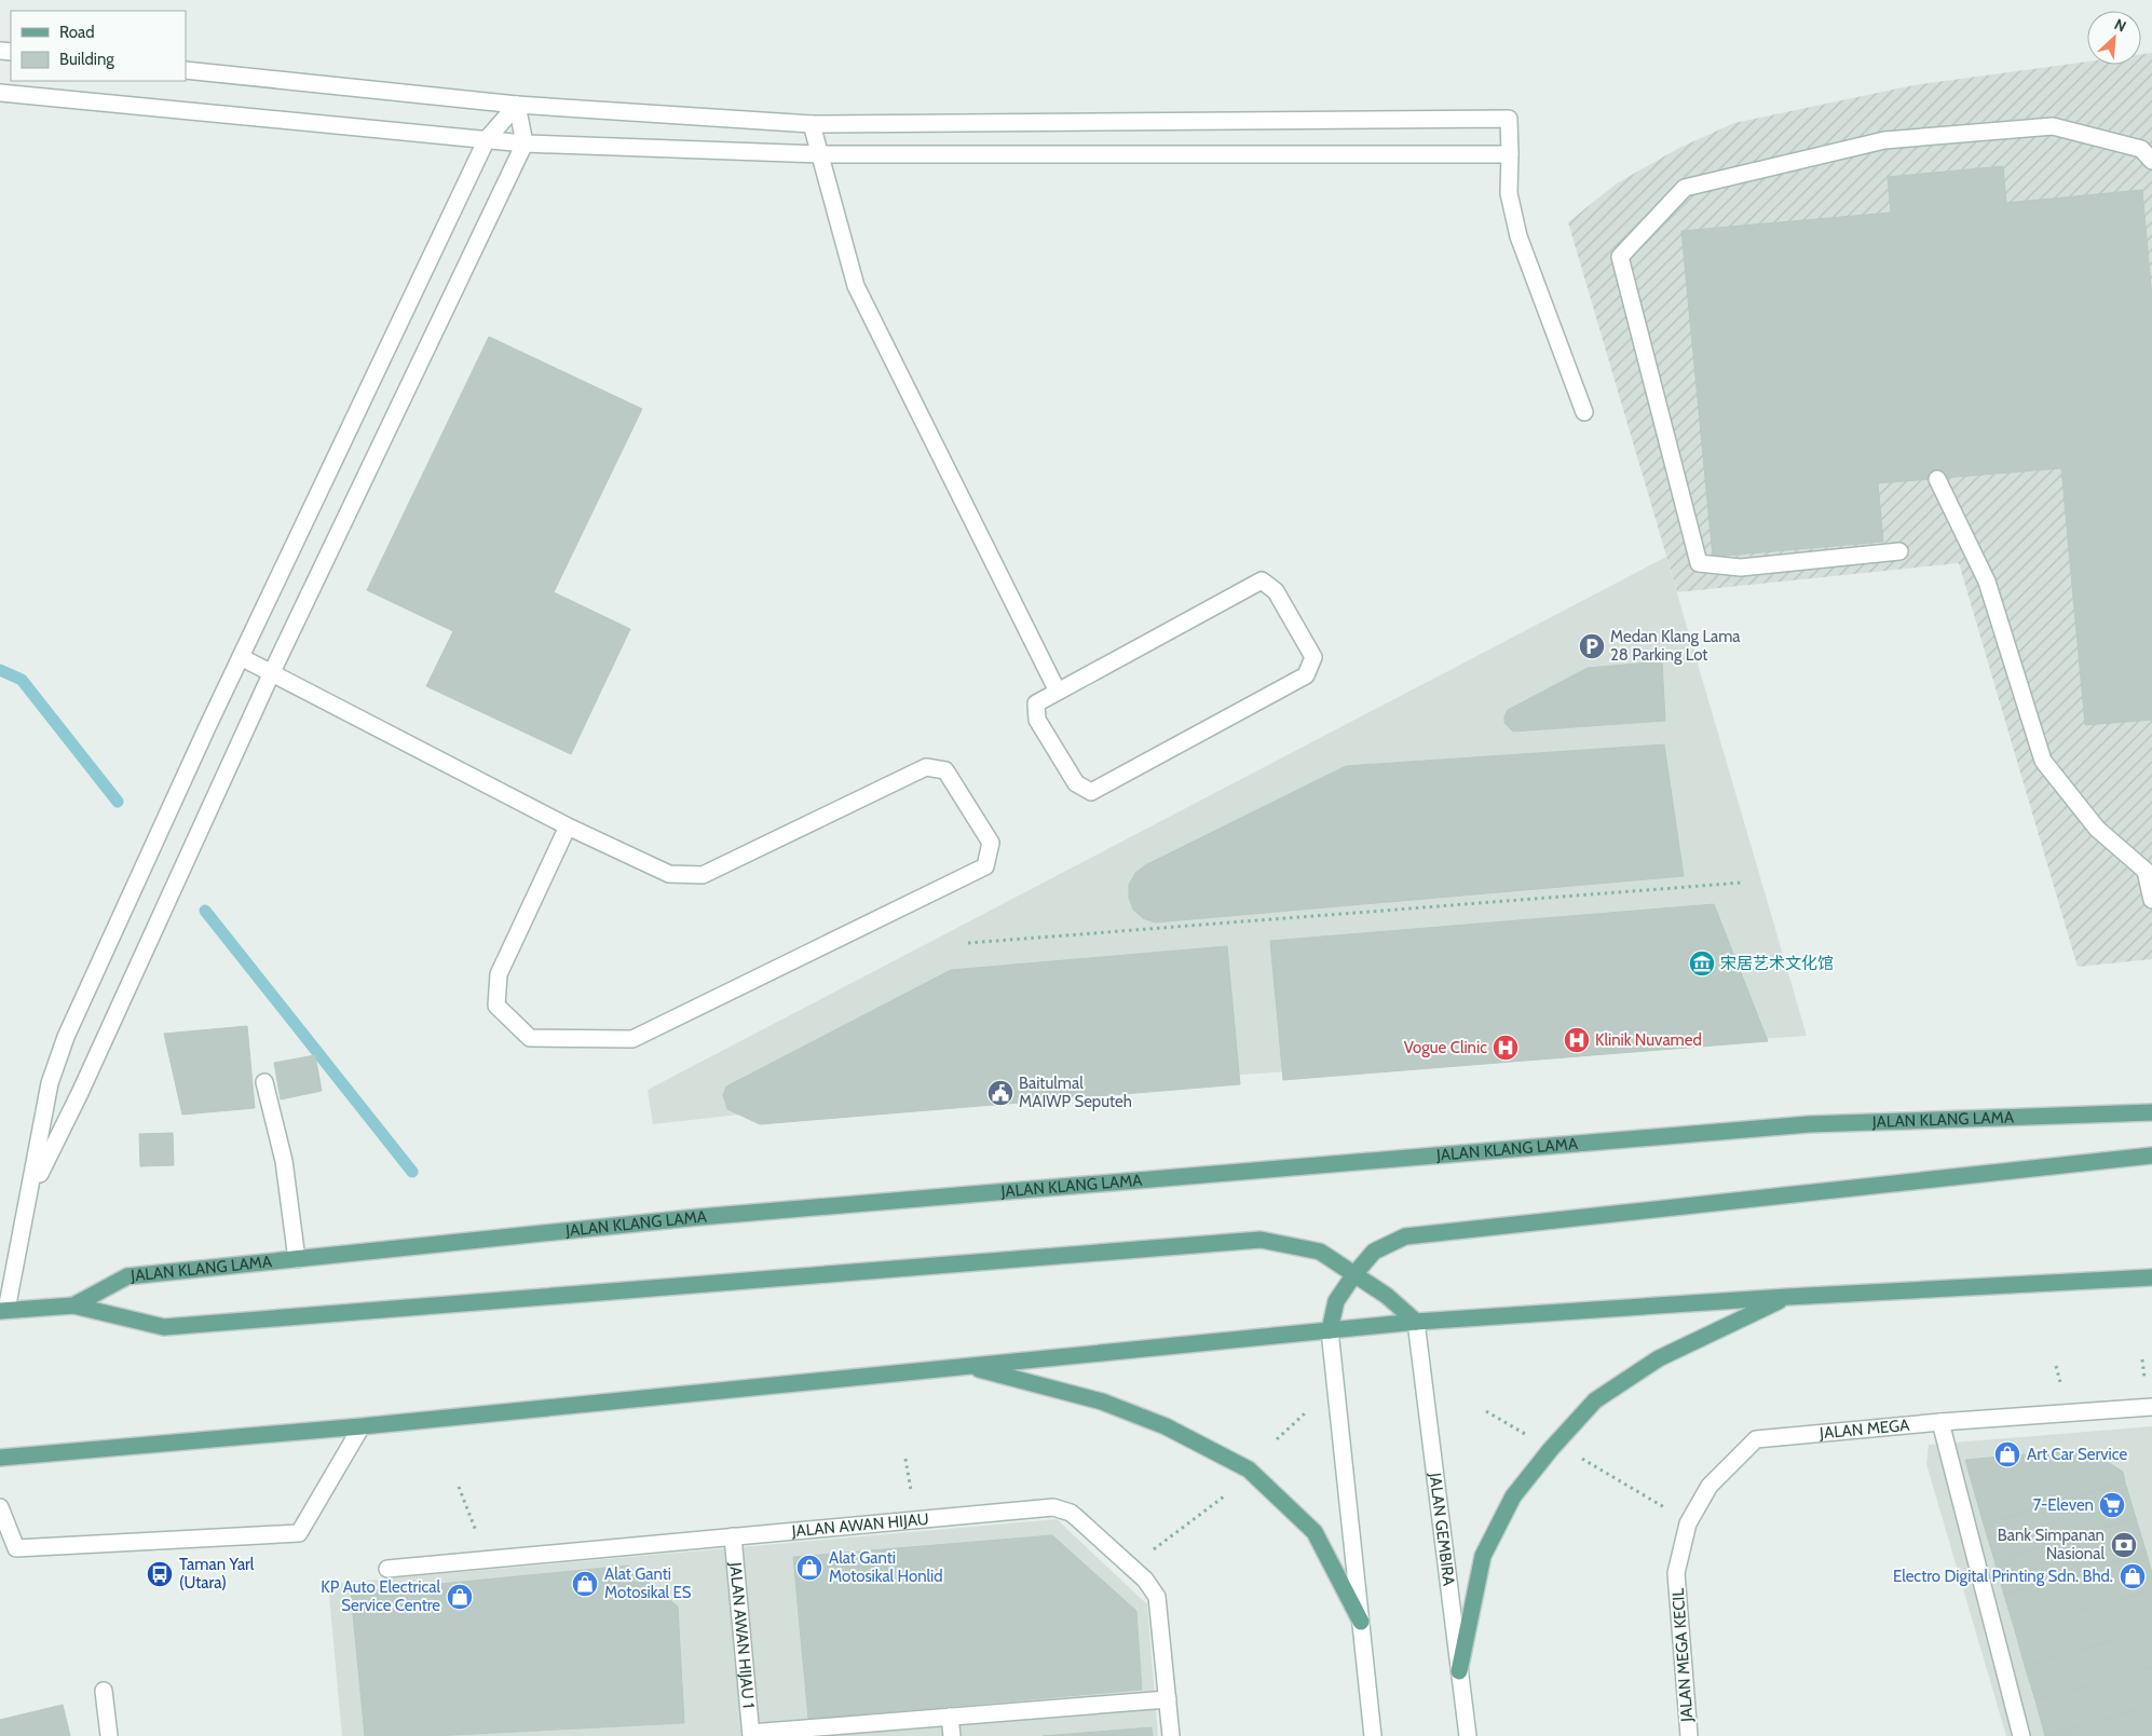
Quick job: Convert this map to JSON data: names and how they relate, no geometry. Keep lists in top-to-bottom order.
{
  "streets": {
    "main road": ["JALAN KLANG LAMA"],
    "street": [
      "JALAN MEGA",
      "JALAN AWAN HIJAU",
      "JALAN GEMBIRA",
      "JALAN AWAN HIJAU 1",
      "JALAN MEGA KECIL"
    ]
  },
  "crossings": [
    ["JALAN MEGA", "JALAN MEGA KECIL"],
    ["JALAN AWAN HIJAU", "JALAN AWAN HIJAU 1"]
  ],
  "places": {
    "parking": ["Medan Klang Lama 28 Parking Lot"],
    "museum": ["宋居艺术文化馆"],
    "hospital": ["Klinik Nuvamed", "Vogue Clinic"],
    "public building": ["Baitulmal MAIWP Seputeh"],
    "shop": [
      "Art Car Service",
      "Alat Ganti Motosikal Honlid",
      "Electro Digital Printing Sdn. Bhd.",
      "Alat Ganti Motosikal ES",
      "KP Auto Electrical Service Centre"
    ],
    "supermarket": ["7-Eleven"],
    "bank": ["Bank Simpanan Nasional"],
    "bus stop": ["Taman Yarl (Utara)"]
  },
  "legend": ["Road", "Building"],
  "north": "top right"
}
